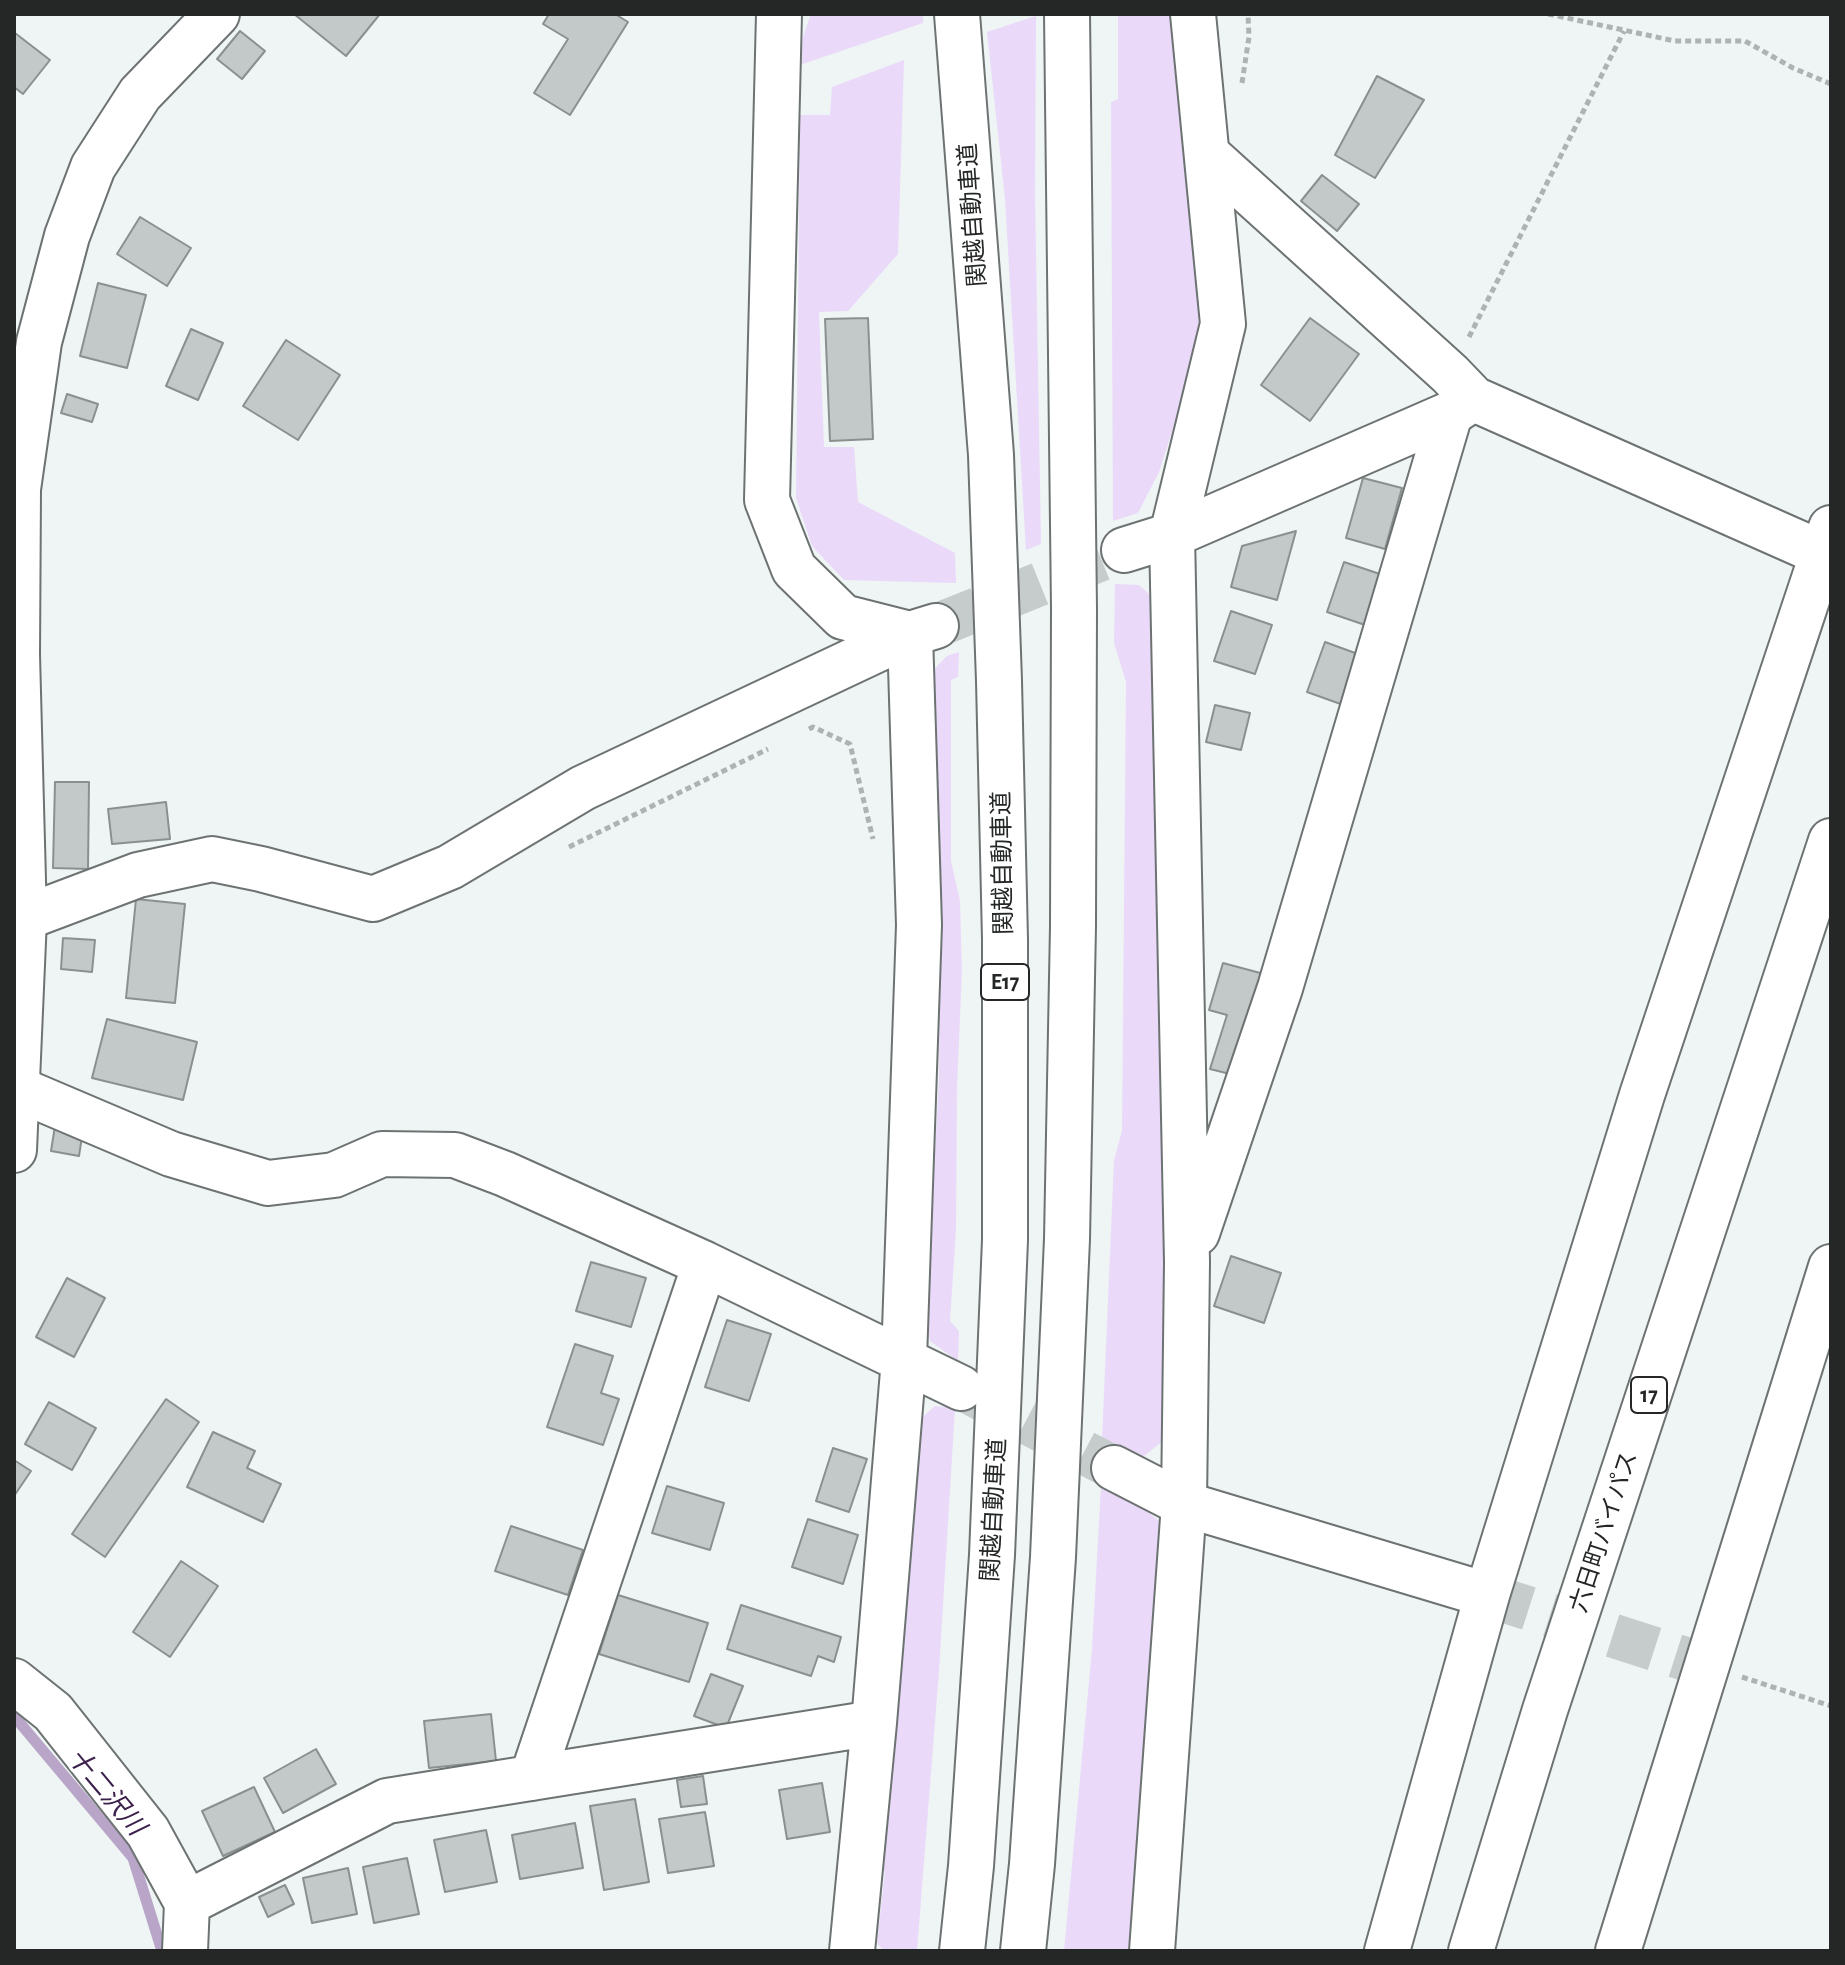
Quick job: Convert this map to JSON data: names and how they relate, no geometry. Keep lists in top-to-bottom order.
{
  "streets": {
    "main road": [
      "関越自動車道",
      "E17",
      "17",
      "六日町バイパス"
    ]
  },
  "water": ["十二沢川"]
}
